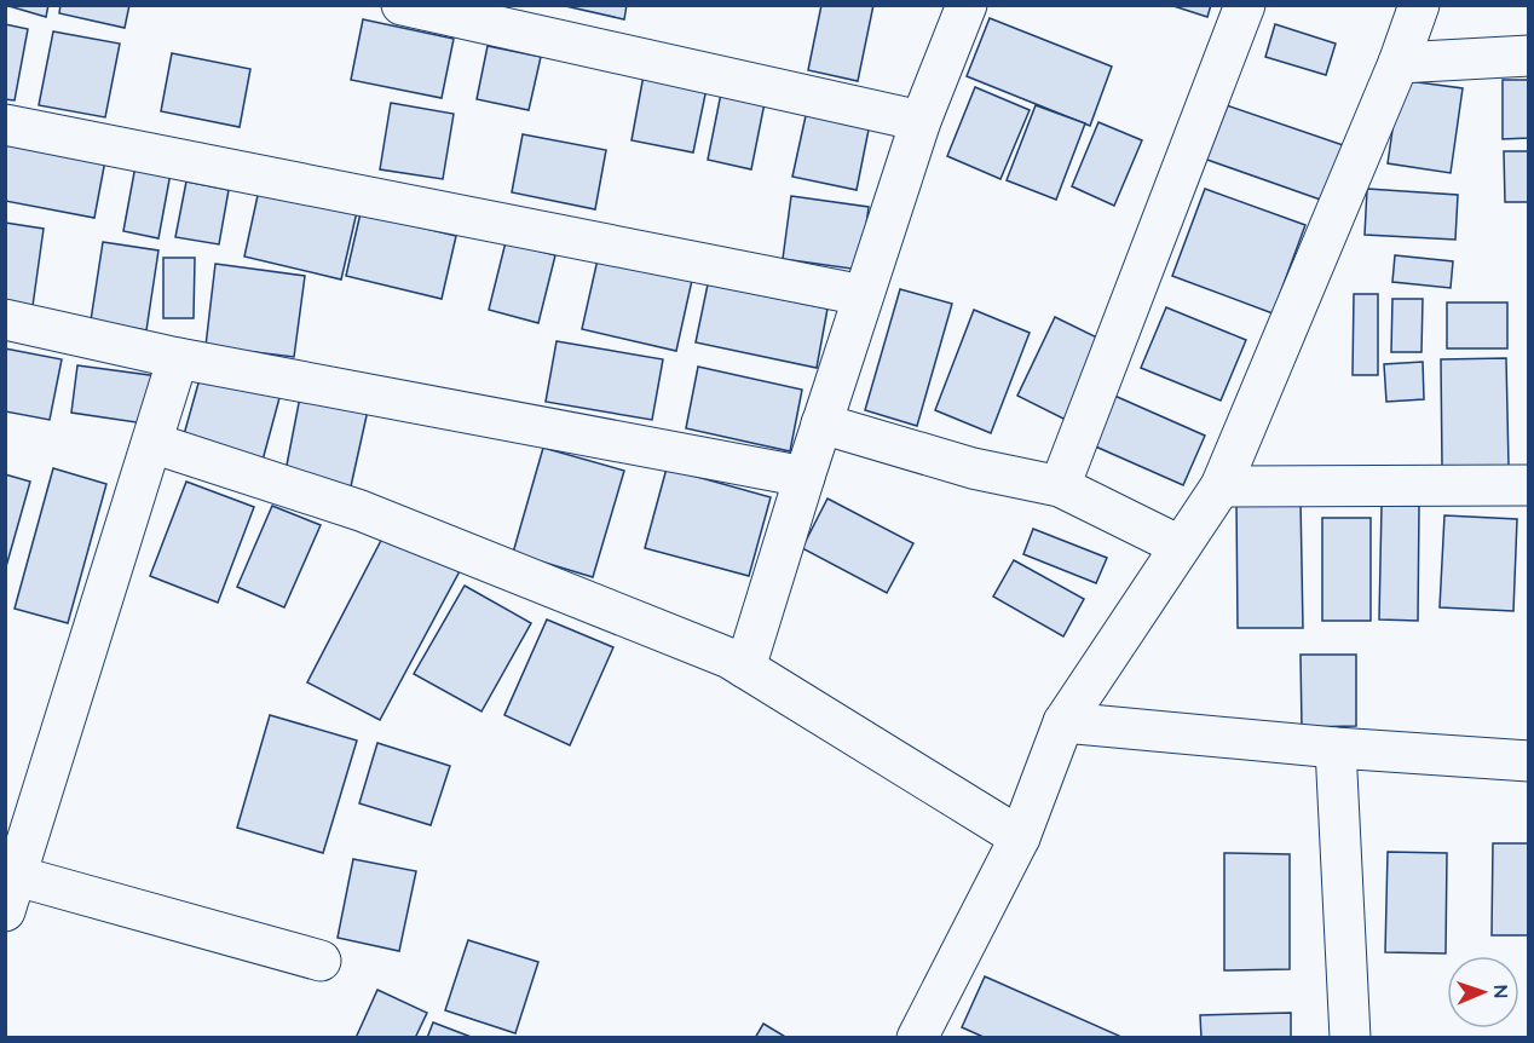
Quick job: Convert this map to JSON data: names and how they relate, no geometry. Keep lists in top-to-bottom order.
{
  "north": "right"
}
